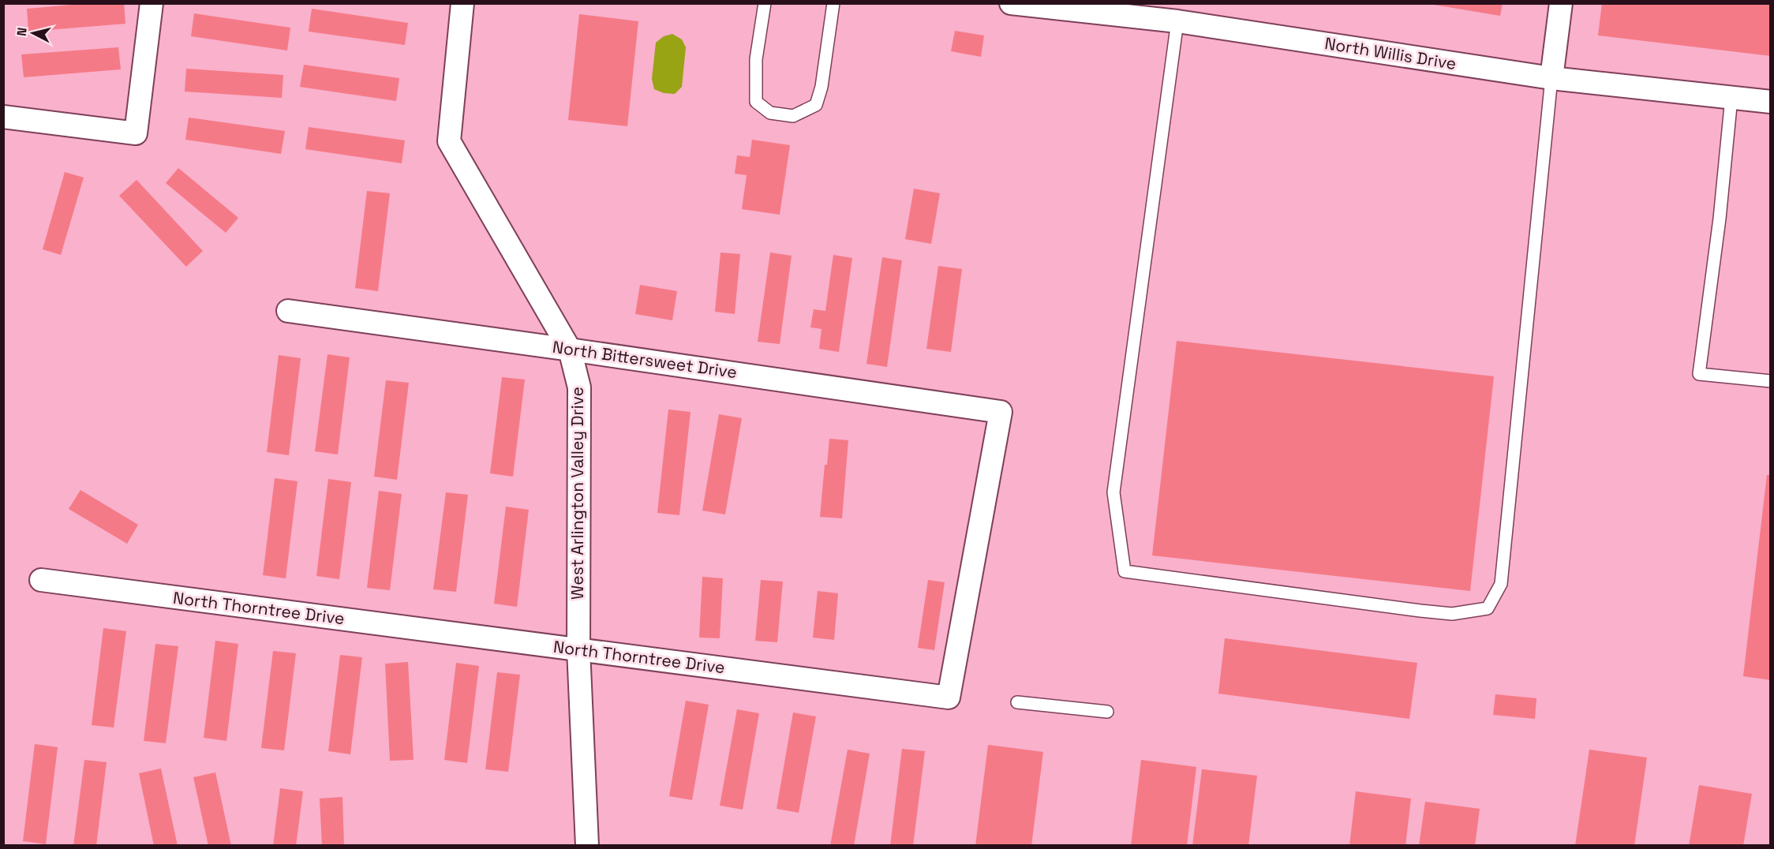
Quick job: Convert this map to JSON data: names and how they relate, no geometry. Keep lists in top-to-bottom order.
{
  "streets": {
    "street": [
      "North Willis Drive",
      "North Bittersweet Drive",
      "West Arlington Valley Drive",
      "North Thorntree Drive"
    ]
  },
  "crossings": [
    ["North Bittersweet Drive", "West Arlington Valley Drive"],
    ["North Bittersweet Drive", "North Thorntree Drive"],
    ["West Arlington Valley Drive", "North Thorntree Drive"]
  ],
  "north": "left"
}
